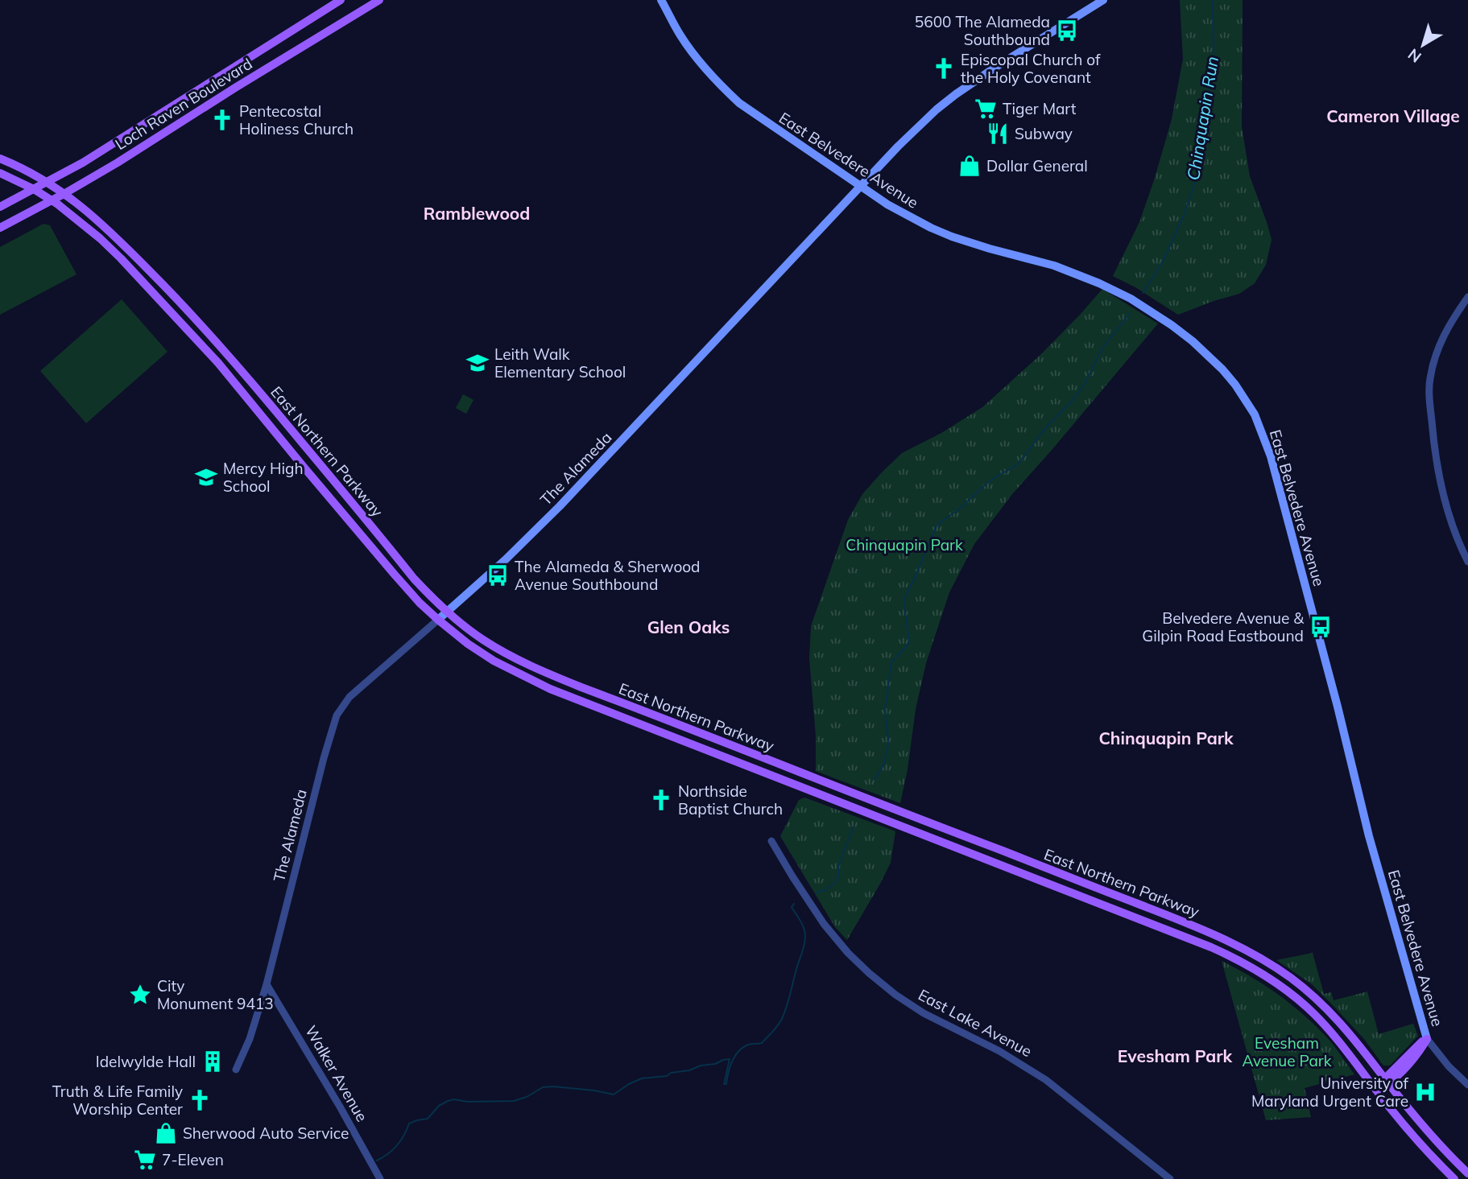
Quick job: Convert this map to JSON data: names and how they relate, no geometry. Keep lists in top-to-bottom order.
{
  "streets": {
    "main road": [
      "Loch Raven Boulevard",
      "East Belvedere Avenue",
      "East Northern Parkway",
      "The Alameda"
    ],
    "street": ["East Lake Avenue", "Walker Avenue"]
  },
  "crossings": [
    ["Loch Raven Boulevard", "East Northern Parkway"],
    ["East Belvedere Avenue", "The Alameda"],
    ["East Northern Parkway", "The Alameda"],
    ["The Alameda", "Walker Avenue"]
  ],
  "districts": [
    "Cameron Village",
    "Ramblewood",
    "Glen Oaks",
    "Chinquapin Park",
    "Evesham Park"
  ],
  "water": ["Chinquapin Run"],
  "parks": ["Chinquapin Park", "Evesham Avenue Park"],
  "places": {
    "bus stop": ["5600 The Alameda Southbound", "The Alameda & Sherwood Avenue Southbound", "Belvedere Avenue & Gilpin Road Eastbound"],
    "church": [
      "Episcopal Church of the Holy Covenant",
      "Pentecostal Holiness Church",
      "Northside Baptist Church",
      "Truth & Life Family Worship Center"
    ],
    "supermarket": ["Tiger Mart", "7-Eleven"],
    "restaurant": ["Subway"],
    "shop": ["Dollar General", "Sherwood Auto Service"],
    "school or university": ["Leith Walk Elementary School", "Mercy High School"],
    "place": ["City Monument 9413"],
    "building": ["Idelwylde Hall"],
    "hospital": ["University of Maryland Urgent Care"]
  },
  "north": "bottom left"
}
